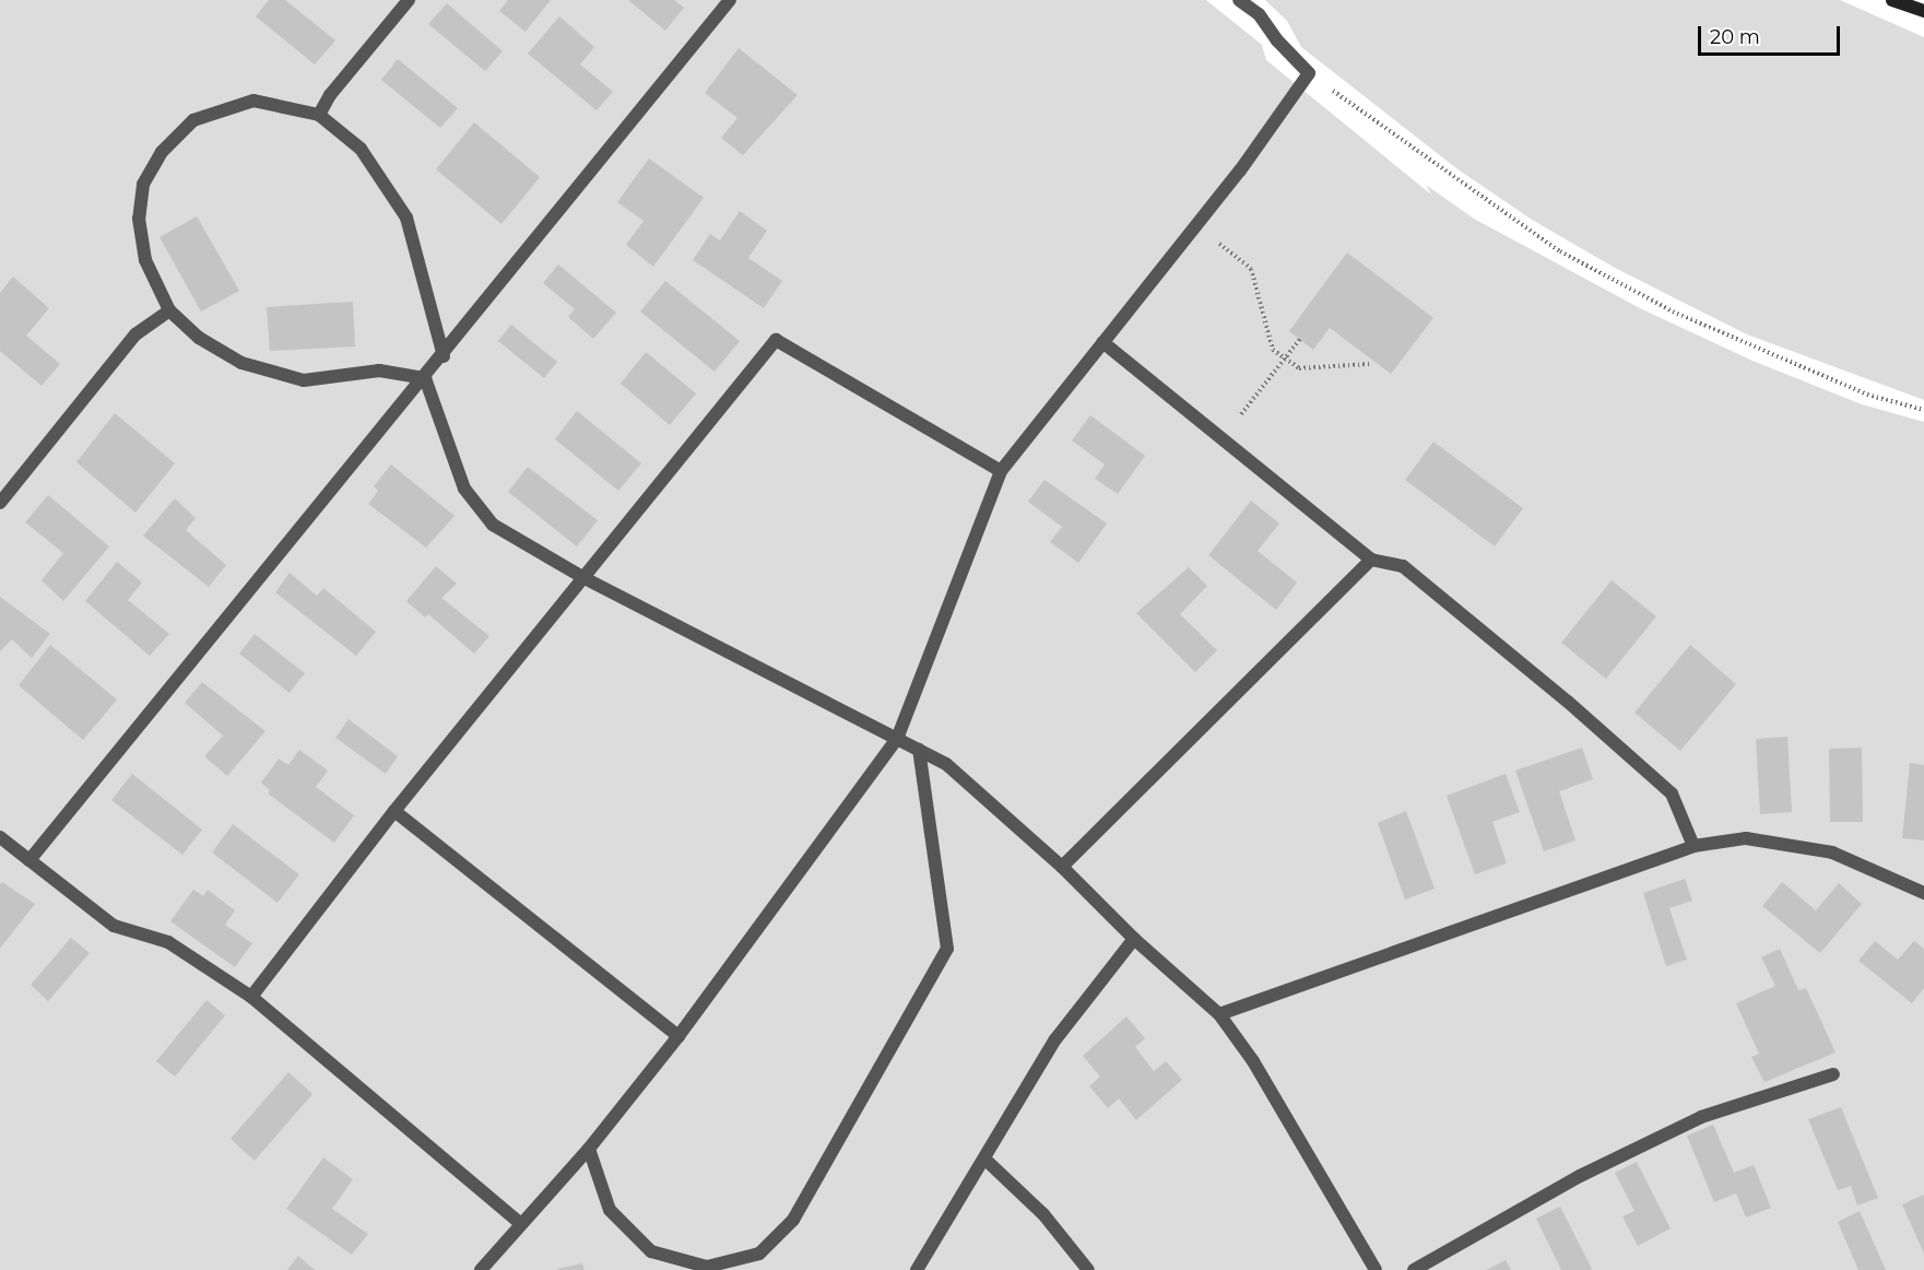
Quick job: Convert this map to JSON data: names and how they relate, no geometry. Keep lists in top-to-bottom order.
{
  "scale_bar": "20 m"
}
